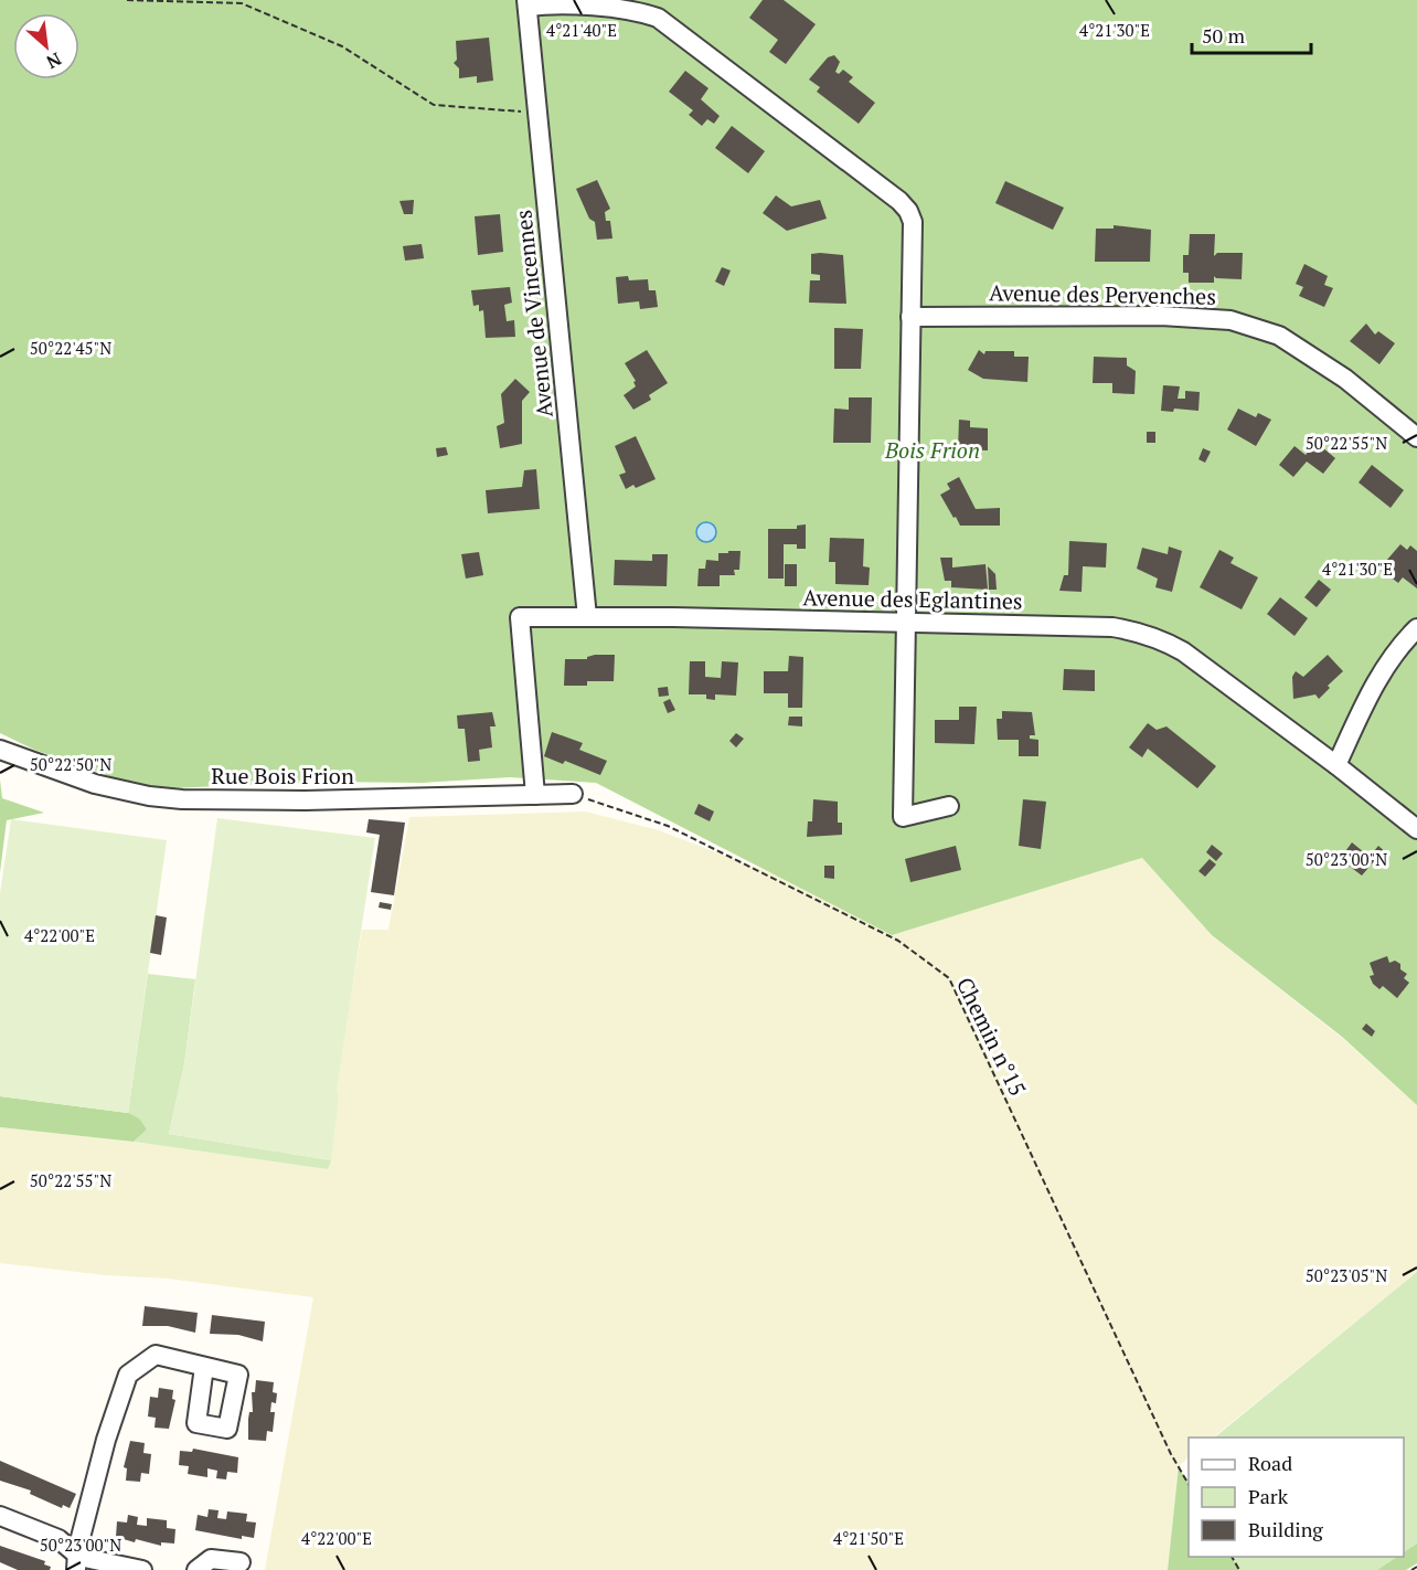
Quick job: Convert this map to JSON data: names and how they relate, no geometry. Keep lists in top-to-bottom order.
{
  "streets": {
    "street": [
      "Avenue des Pervenches",
      "Avenue de Vincennes",
      "Avenue des Eglantines",
      "Rue Bois Frion"
    ],
    "path": ["Chemin n°15"]
  },
  "crossings": [
    ["Avenue des Pervenches", "Avenue de Vincennes"],
    ["Avenue de Vincennes", "Avenue des Eglantines"],
    ["Avenue des Eglantines", "Rue Bois Frion"],
    ["Rue Bois Frion", "Chemin n°15"]
  ],
  "parks": ["Bois Frion"],
  "legend": ["Road", "Park", "Building"],
  "scale_bar": "50 m",
  "north": "bottom right",
  "coordinates": [
    "4°21'40\"E",
    "4°21'30\"E",
    "50°22'45\"N",
    "50°22'55\"N",
    "50°22'50\"N",
    "50°23'00\"N",
    "4°22'00\"E",
    "50°23'05\"N",
    "4°21'50\"E"
  ]
}
